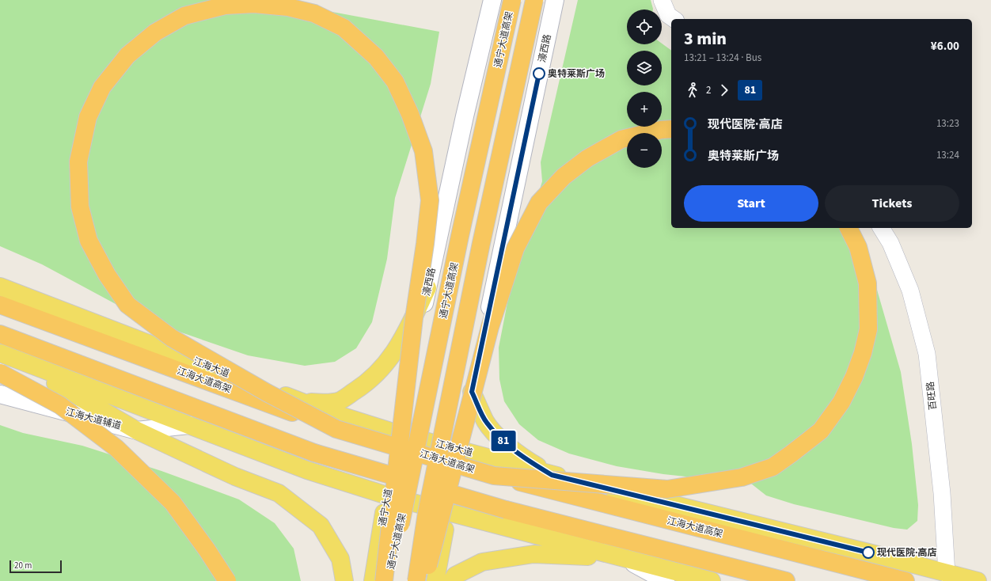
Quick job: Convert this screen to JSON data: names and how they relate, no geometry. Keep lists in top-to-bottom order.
{
  "streets": {
    "highway": ["通宁大道高架", "江海大道高架"],
    "main road": [
      "濠西路",
      "江海大道",
      "江海大道辅道",
      "通宁大道"
    ],
    "street": ["百旺路"]
  },
  "crossings": [
    ["濠西路", "江海大道"],
    ["濠西路", "通宁大道"],
    ["江海大道", "百旺路"],
    ["江海大道", "通宁大道"]
  ],
  "places": ["奥特莱斯广场", "现代医院·高店"],
  "lines": ["bus line 81"],
  "scale_bar": "20 m",
  "page": {
    "on_map": "81",
    "map_buttons": ["+", "−"],
    "heading": ["3 min", "13:21 – 13:24 · Bus", "¥6.00"],
    "legs": ["2", "81"],
    "list": [
      {
        "name": "现代医院·高店",
        "value": "13:23"
      },
      {
        "name": "奥特莱斯广场",
        "value": "13:24"
      }
    ],
    "buttons": ["Start", "Tickets"],
    "scale": "20 m"
  }
}
